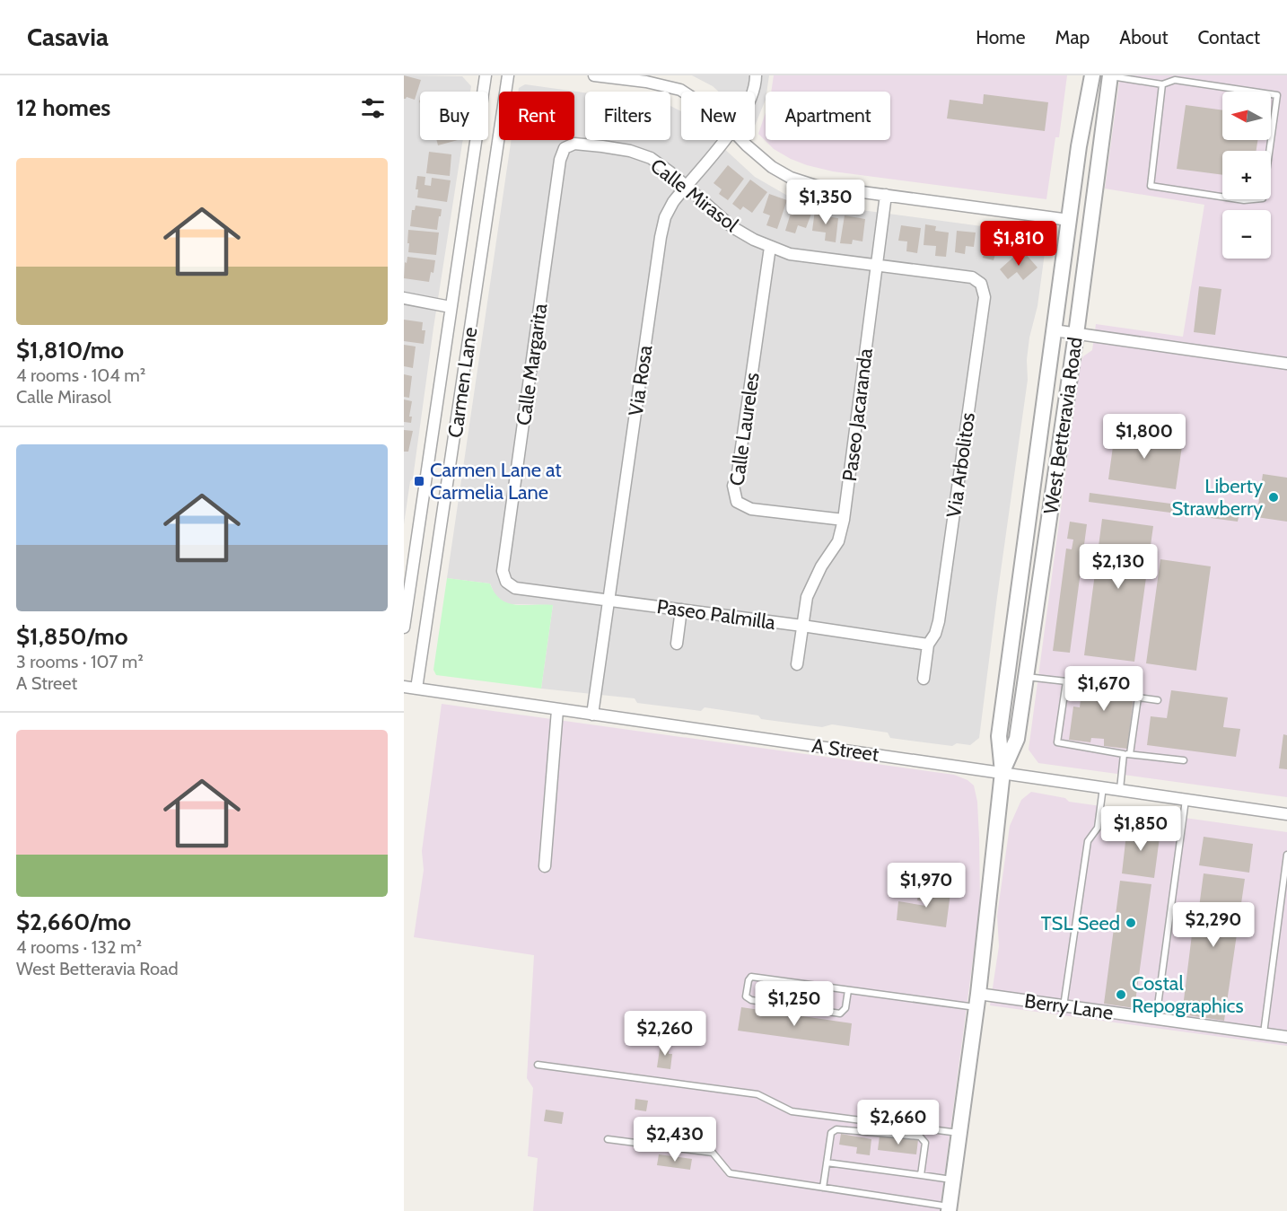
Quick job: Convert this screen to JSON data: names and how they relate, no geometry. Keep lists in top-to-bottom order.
{
  "streets": {
    "street": [
      "Calle Mirasol",
      "Calle Margarita",
      "Via Rosa",
      "Carmen Lane",
      "Paseo Jacaranda",
      "West Betteravia Road",
      "Calle Laureles",
      "Via Arbolitos",
      "Paseo Palmilla",
      "A Street",
      "Berry Lane"
    ]
  },
  "crossings": [
    ["Calle Mirasol", "Calle Margarita"],
    ["Calle Mirasol", "Via Rosa"],
    ["Calle Mirasol", "Paseo Jacaranda"],
    ["Calle Mirasol", "Calle Laureles"],
    ["Calle Mirasol", "Via Arbolitos"],
    ["Calle Margarita", "Paseo Palmilla"],
    ["Via Rosa", "Paseo Palmilla"],
    ["Via Rosa", "A Street"],
    ["Carmen Lane", "A Street"],
    ["Paseo Jacaranda", "Calle Laureles"],
    ["Paseo Jacaranda", "Paseo Palmilla"],
    ["West Betteravia Road", "A Street"],
    ["West Betteravia Road", "Berry Lane"],
    ["Via Arbolitos", "Paseo Palmilla"]
  ],
  "places": {
    "transit": ["Carmen Lane at Carmelia Lane"],
    "other": ["Liberty Strawberry", "TSL Seed", "Costal Repographics"]
  },
  "north": "left",
  "page": {
    "header": "Casavia",
    "nav": [
      "Home",
      "Map",
      "About",
      "Contact"
    ],
    "heading": "12 homes",
    "map_buttons": ["+", "−"],
    "chip": [
      "Buy",
      "Rent",
      "Filters",
      "New",
      "Apartment"
    ],
    "list": [
      {
        "name": "$1,810/mo",
        "note": "4 rooms · 104 m² · Calle Mirasol"
      },
      {
        "name": "$1,850/mo",
        "note": "3 rooms · 107 m² · A Street"
      },
      {
        "name": "$2,660/mo",
        "note": "4 rooms · 132 m² · West Betteravia Road"
      }
    ],
    "price": [
      "$1,350",
      "$1,810",
      "$1,800",
      "$2,130",
      "$1,670",
      "$1,850",
      "$1,970",
      "$2,290",
      "$1,250",
      "$2,260",
      "$2,660",
      "$2,430"
    ]
  }
}
